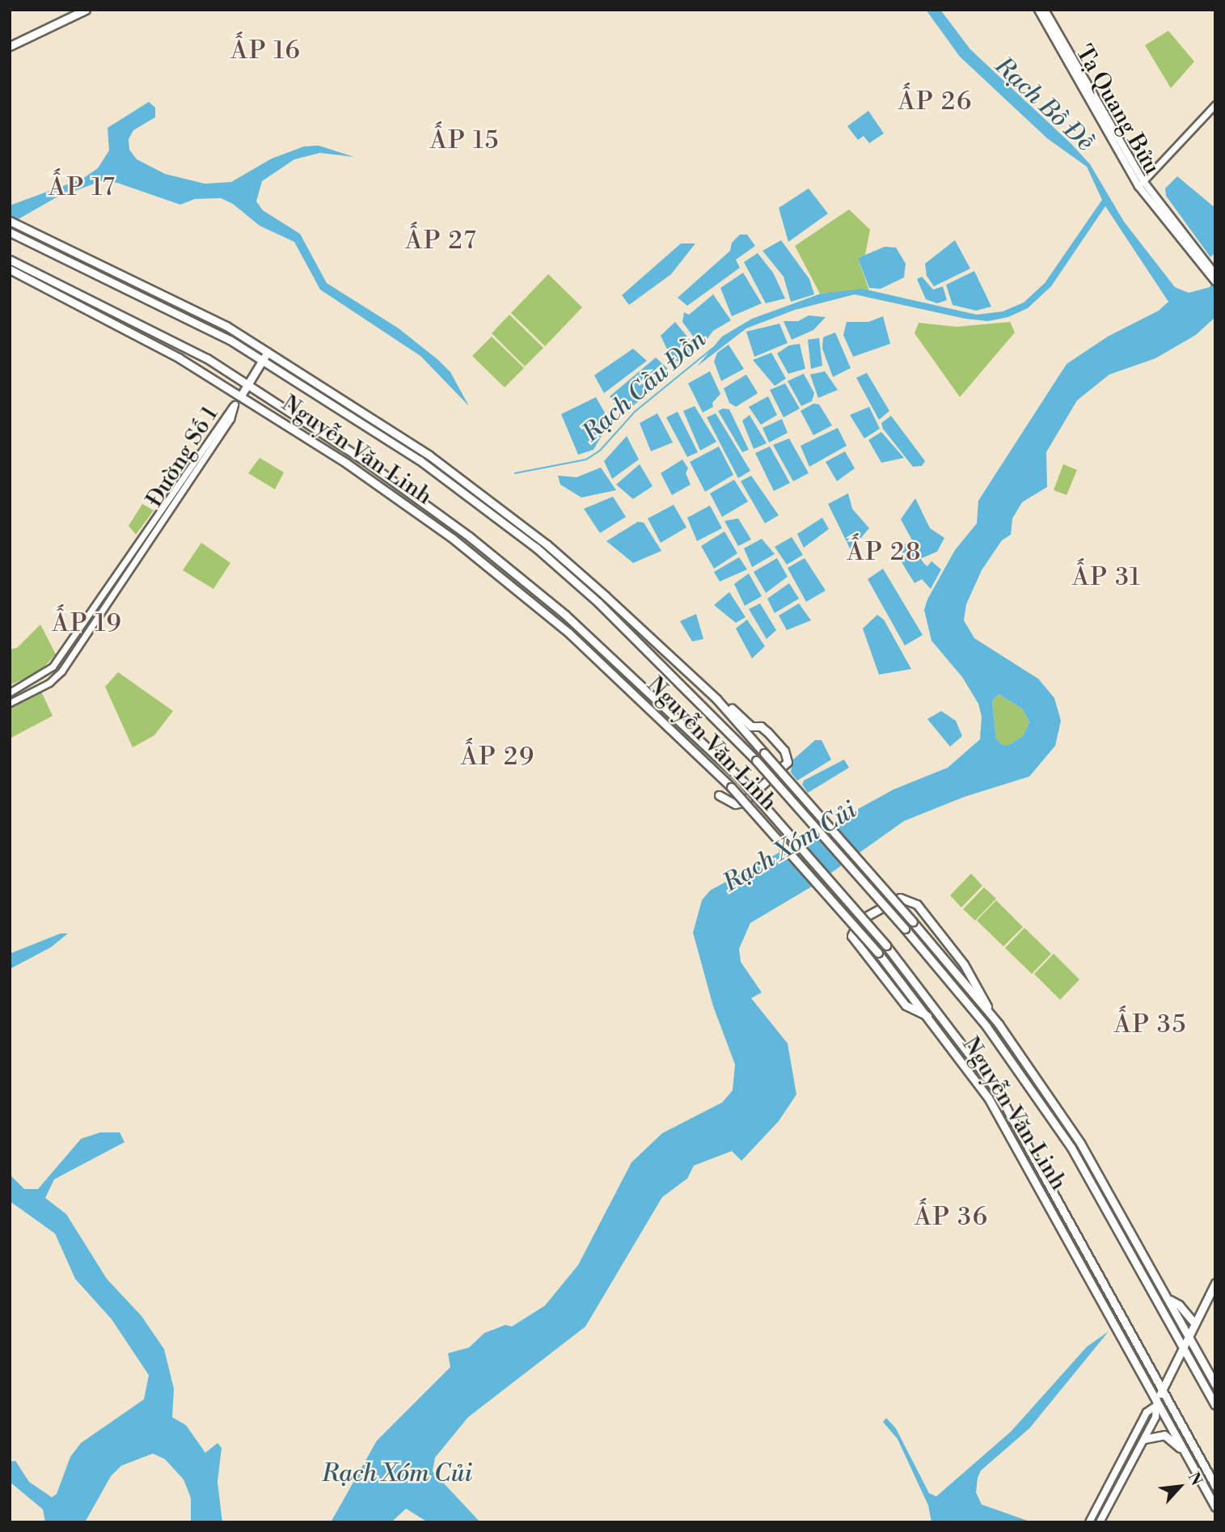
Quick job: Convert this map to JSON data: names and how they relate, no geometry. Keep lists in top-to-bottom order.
{
  "streets": {
    "main road": ["Tạ Quang Bửu", "Nguyễn Văn Linh"],
    "street": ["Đường Số 1"]
  },
  "crossings": [
    ["Nguyễn Văn Linh", "Đường Số 1"]
  ],
  "districts": [
    "ẤP 16",
    "ẤP 26",
    "ẤP 15",
    "ẤP 17",
    "ẤP 27",
    "ẤP 28",
    "ẤP 31",
    "ẤP 19",
    "ẤP 29",
    "ẤP 35",
    "ẤP 36"
  ],
  "water": ["Rạch Bồ Đề", "Rạch Cầu Đồn", "Rạch Xóm Củi"],
  "north": "top right"
}
